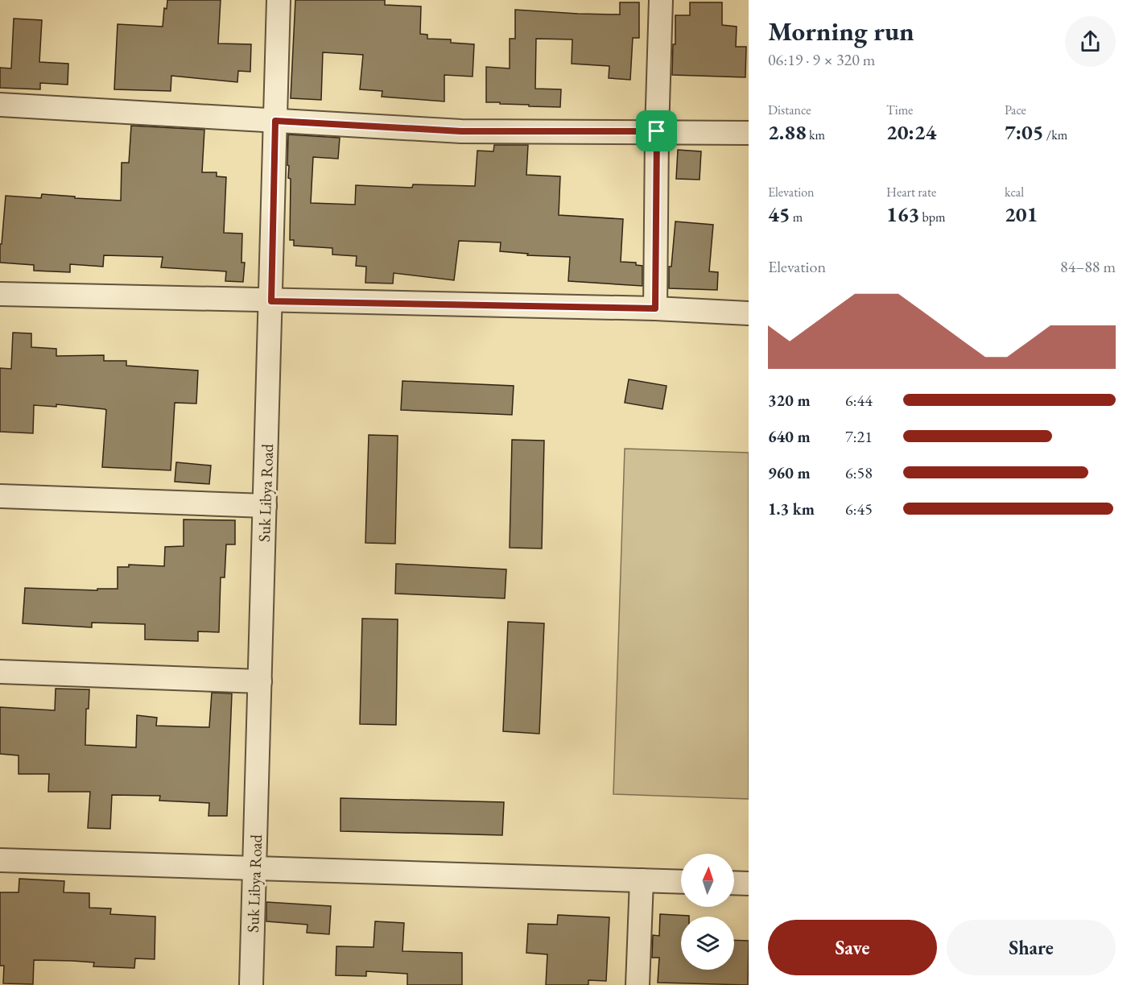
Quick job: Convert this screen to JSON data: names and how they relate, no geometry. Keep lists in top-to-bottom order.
{
  "streets": {
    "street": ["Suk Libya Road"]
  },
  "north": "top",
  "page": {
    "heading": ["Morning run", "06:19 · 9 × 320 m"],
    "stats": [
      ["Distance", "2.88 km"],
      ["Time", "20:24"],
      ["Pace", "7:05 /km"],
      ["Elevation", "45 m"],
      ["Heart rate", "163 bpm"],
      ["kcal", "201"]
    ],
    "chart": ["Elevation", "84–88 m"],
    "list": [
      {
        "name": "320 m",
        "note": "6:44"
      },
      {
        "name": "640 m",
        "note": "7:21"
      },
      {
        "name": "960 m",
        "note": "6:58"
      },
      {
        "name": "1.3 km",
        "note": "6:45"
      }
    ],
    "buttons": ["Save", "Share"]
  }
}
